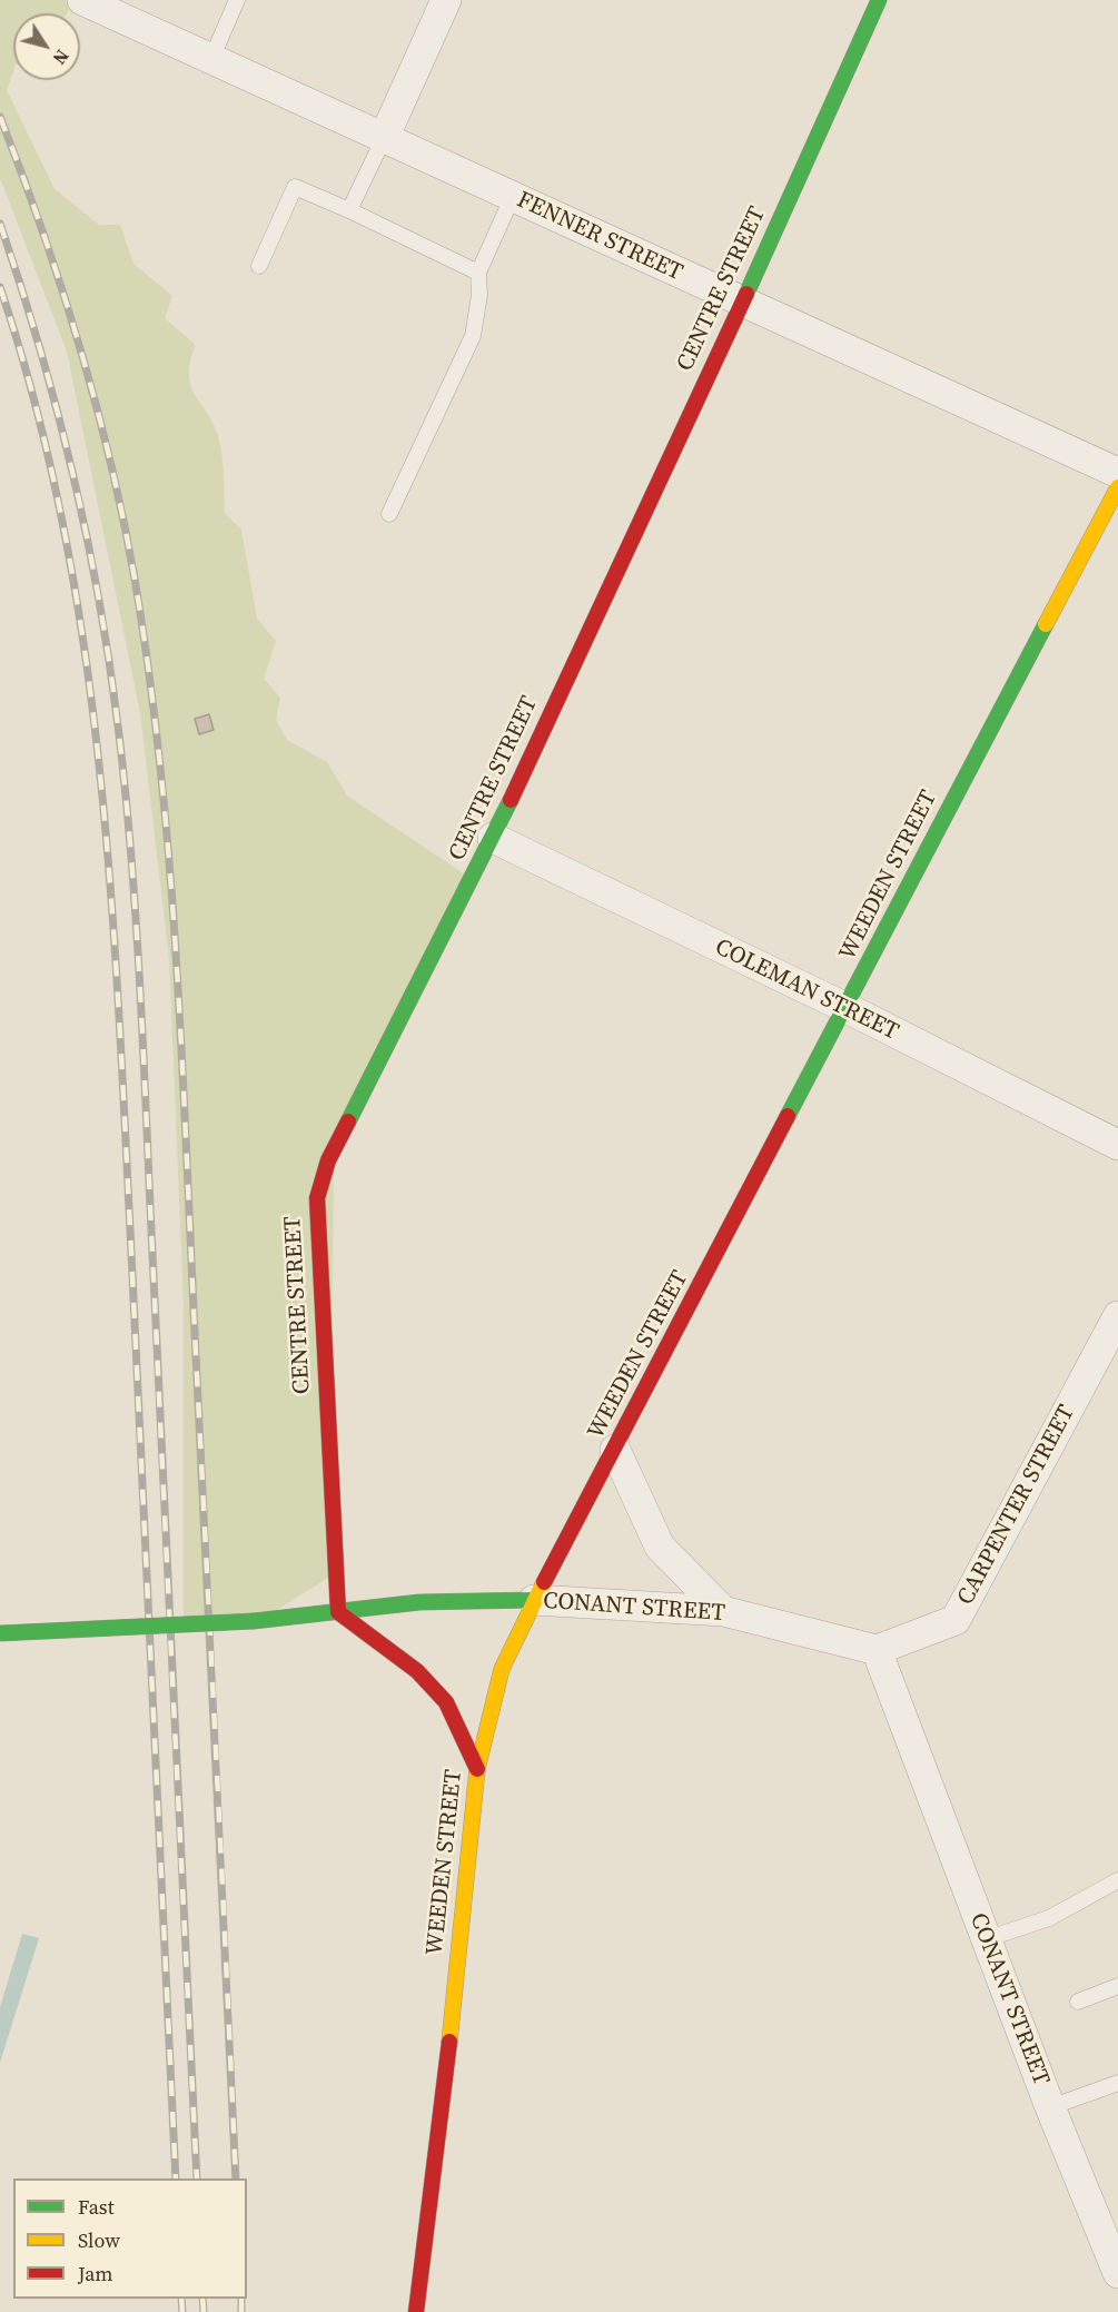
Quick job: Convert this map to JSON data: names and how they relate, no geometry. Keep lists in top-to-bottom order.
{
  "streets": {
    "street": [
      "FENNER STREET",
      "CENTRE STREET",
      "WEEDEN STREET",
      "COLEMAN STREET",
      "CARPENTER STREET",
      "CONANT STREET"
    ]
  },
  "crossings": [
    ["FENNER STREET", "CENTRE STREET"],
    ["CENTRE STREET", "COLEMAN STREET"],
    ["CENTRE STREET", "CONANT STREET"],
    ["WEEDEN STREET", "COLEMAN STREET"],
    ["WEEDEN STREET", "CONANT STREET"],
    ["CARPENTER STREET", "CONANT STREET"]
  ],
  "legend": ["Fast", "Slow", "Jam"],
  "north": "bottom right"
}
